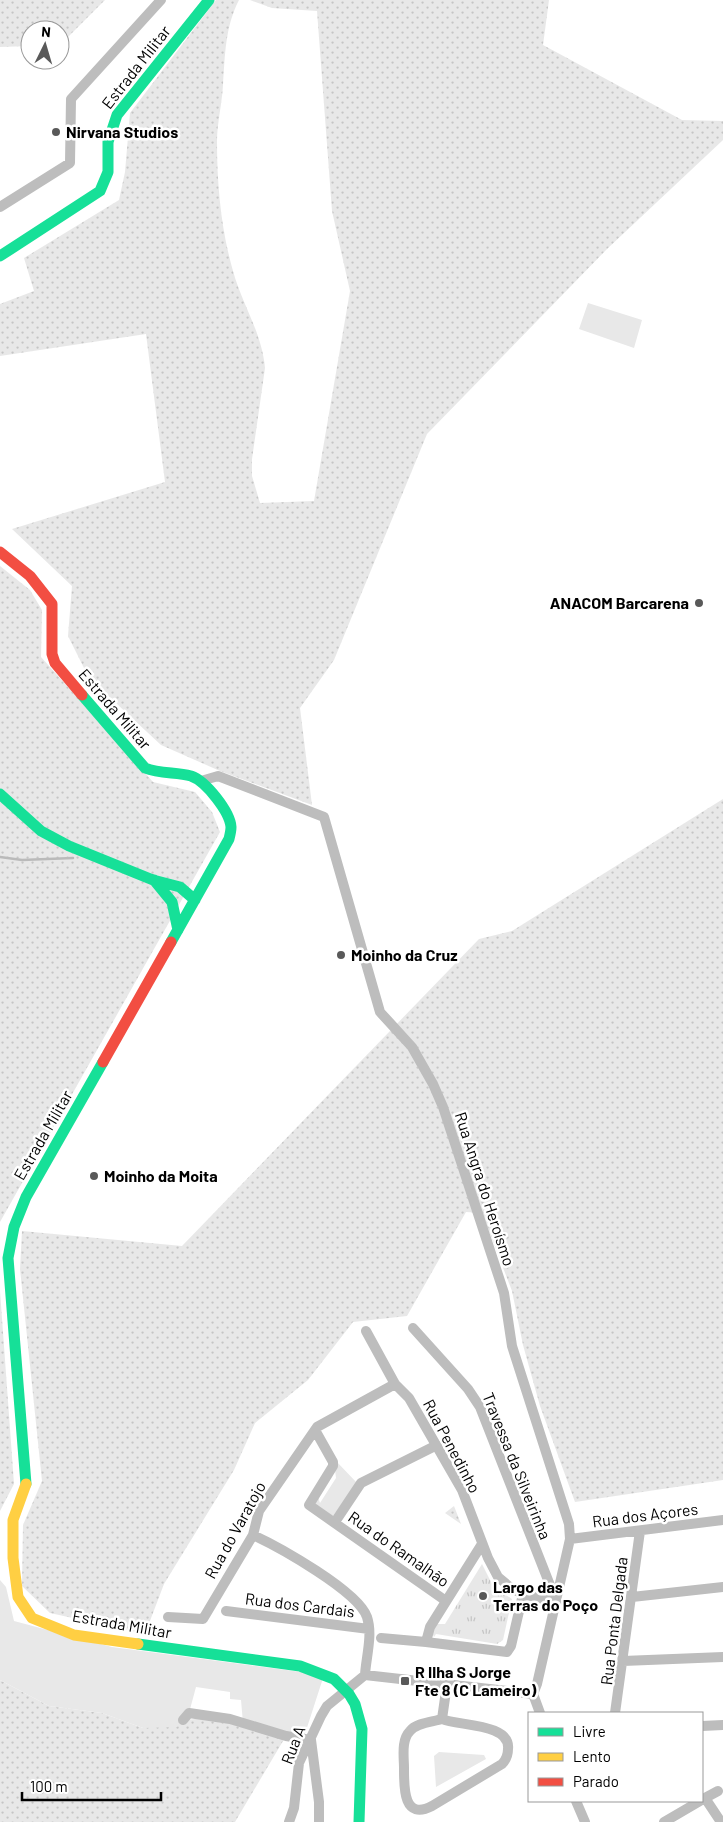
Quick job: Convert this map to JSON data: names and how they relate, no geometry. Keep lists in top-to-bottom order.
{
  "streets": {
    "street": [
      "Estrada Militar",
      "Rua Angra do Heroísmo",
      "Rua Penedinho",
      "Travessa da Silveirinha",
      "Rua dos Açores",
      "Rua do Varatojo",
      "Rua do Ramalhão",
      "Rua dos Cardais",
      "Rua Ponta Delgada",
      "Rua A"
    ]
  },
  "crossings": [
    ["Estrada Militar", "Rua Angra do Heroísmo"],
    ["Estrada Militar", "Rua A"],
    ["Rua Angra do Heroísmo", "Rua Penedinho"],
    ["Rua Angra do Heroísmo", "Travessa da Silveirinha"],
    ["Rua Angra do Heroísmo", "Rua dos Açores"],
    ["Rua Penedinho", "Travessa da Silveirinha"],
    ["Rua Penedinho", "Rua do Varatojo"],
    ["Rua dos Açores", "Rua Ponta Delgada"],
    ["Rua do Varatojo", "Rua do Ramalhão"]
  ],
  "places": {
    "other": [
      "Nirvana Studios",
      "ANACOM Barcarena",
      "Moinho da Cruz",
      "Moinho da Moita",
      "Largo das Terras do Poço"
    ],
    "transit": ["R Ilha S Jorge Fte 8 (C Lameiro)"]
  },
  "legend": ["Livre", "Lento", "Parado"],
  "scale_bar": "100 m",
  "north": "top"
}
